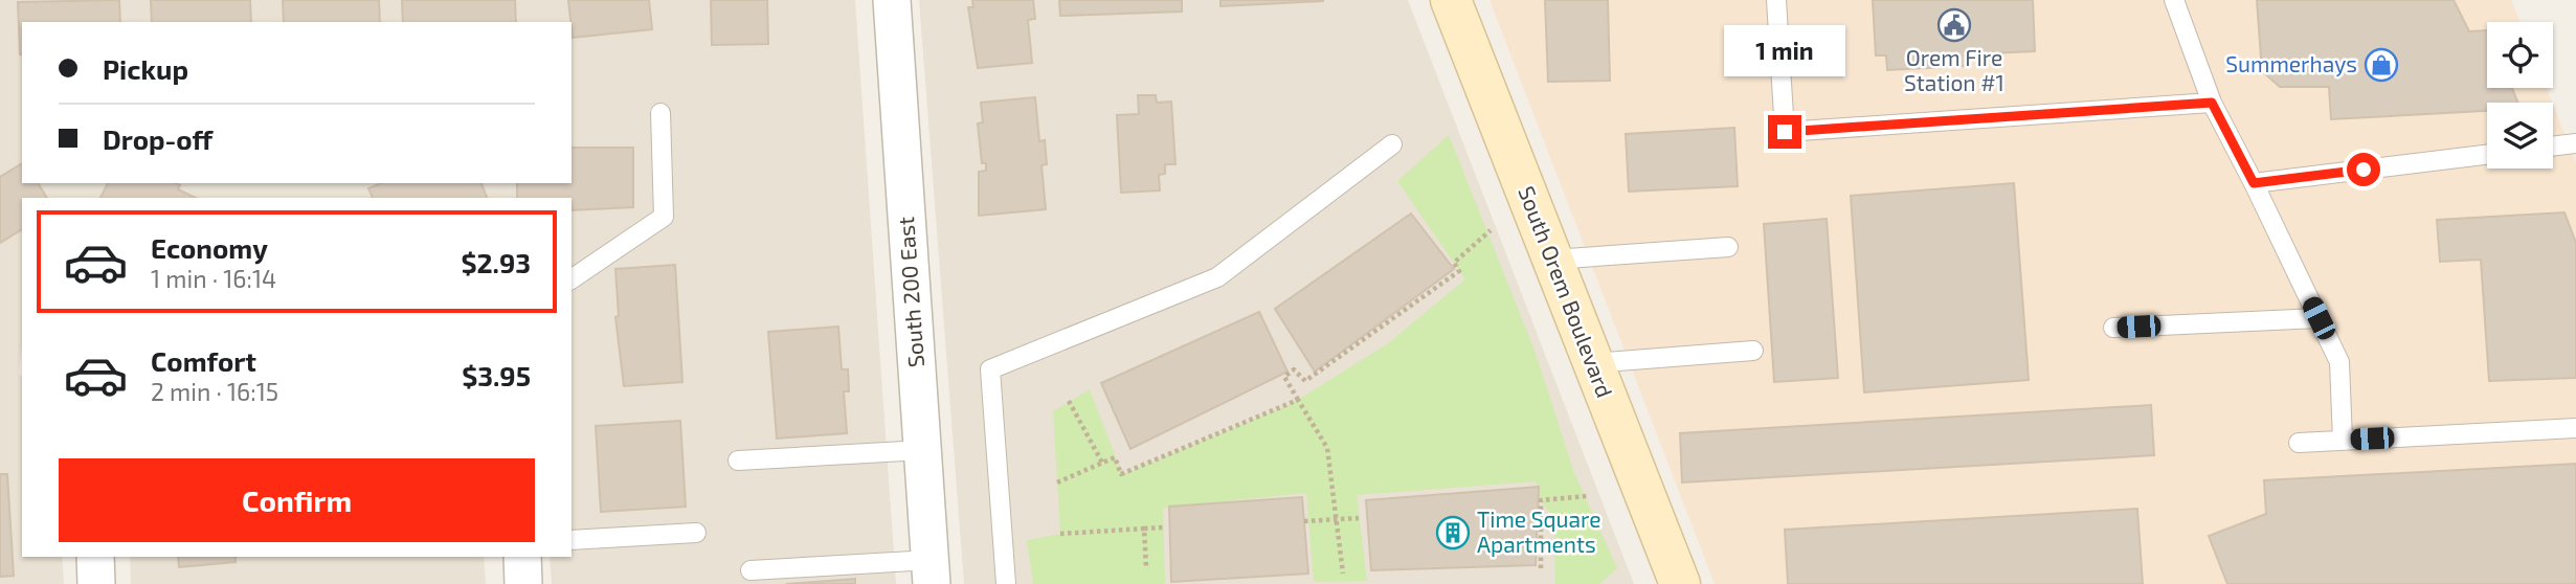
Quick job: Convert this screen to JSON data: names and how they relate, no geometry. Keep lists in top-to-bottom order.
{
  "streets": {
    "street": ["South 200 East", "South Orem Boulevard"]
  },
  "places": {
    "public building": ["Orem Fire Station #1"],
    "shop": ["Summerhays"],
    "building": ["Time Square Apartments"]
  },
  "page": {
    "banner": ["Pickup", "Drop-off"],
    "bubble": "1 min",
    "list": [
      {
        "name": "Economy",
        "note": "1 min · 16:14",
        "value": "$2.93"
      },
      {
        "name": "Comfort",
        "note": "2 min · 16:15",
        "value": "$3.95"
      }
    ],
    "buttons": "Confirm"
  }
}
